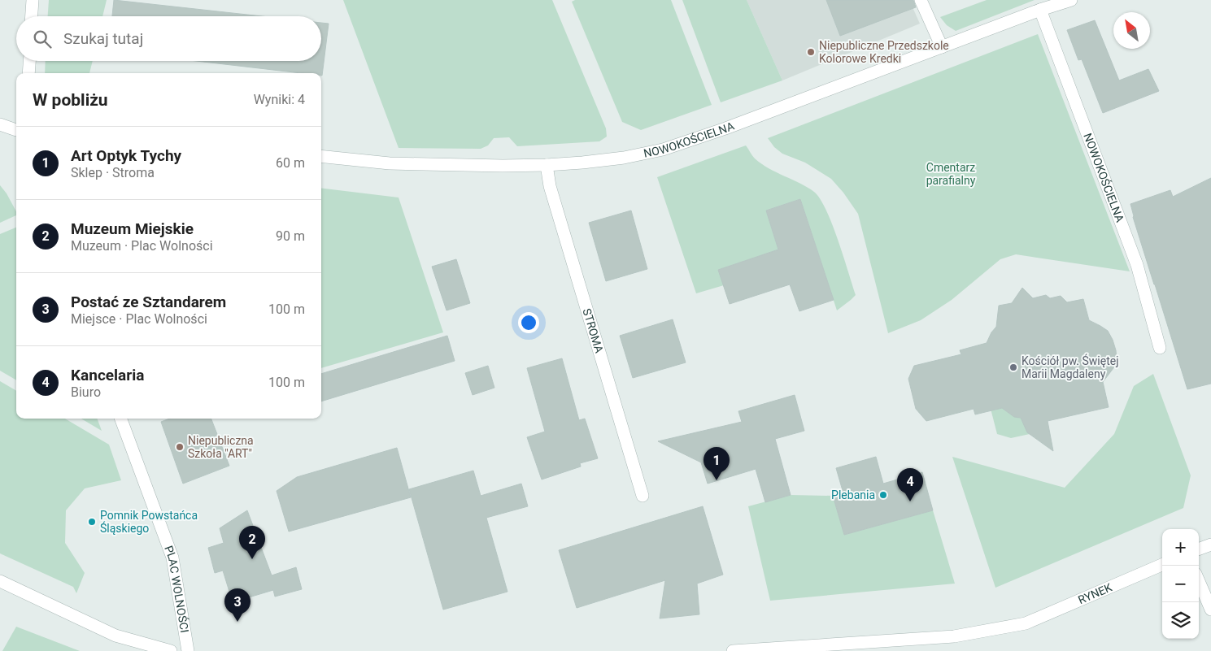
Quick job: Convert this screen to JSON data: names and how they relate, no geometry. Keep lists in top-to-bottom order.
{
  "streets": {
    "street": [
      "NOWOKOŚCIELNA",
      "STROMA",
      "PLAC WOLNOŚCI",
      "RYNEK"
    ]
  },
  "crossings": [
    ["NOWOKOŚCIELNA", "STROMA"]
  ],
  "parks": ["Cmentarz parafialny"],
  "places": [
    "Niepubliczne Przedszkole Kolorowe Kredki",
    "Kościół pw. Świętej Marii Magdaleny",
    "Niepubliczna Szkoła \"ART\"",
    "Plebania",
    "Pomnik Powstańca Śląskiego"
  ],
  "north": "top left",
  "page": {
    "search": "Szukaj tutaj",
    "heading": ["W pobliżu", "Wyniki: 4"],
    "list": [
      {
        "mark": "1",
        "name": "Art Optyk Tychy",
        "note": "Sklep · Stroma",
        "value": "60 m"
      },
      {
        "mark": "2",
        "name": "Muzeum Miejskie",
        "note": "Muzeum · Plac Wolności",
        "value": "90 m"
      },
      {
        "mark": "3",
        "name": "Postać ze Sztandarem",
        "note": "Miejsce · Plac Wolności",
        "value": "100 m"
      },
      {
        "mark": "4",
        "name": "Kancelaria",
        "note": "Biuro",
        "value": "100 m"
      }
    ],
    "pins": [
      "1",
      "4",
      "2",
      "3"
    ],
    "map_buttons": ["+", "−"]
  }
}
